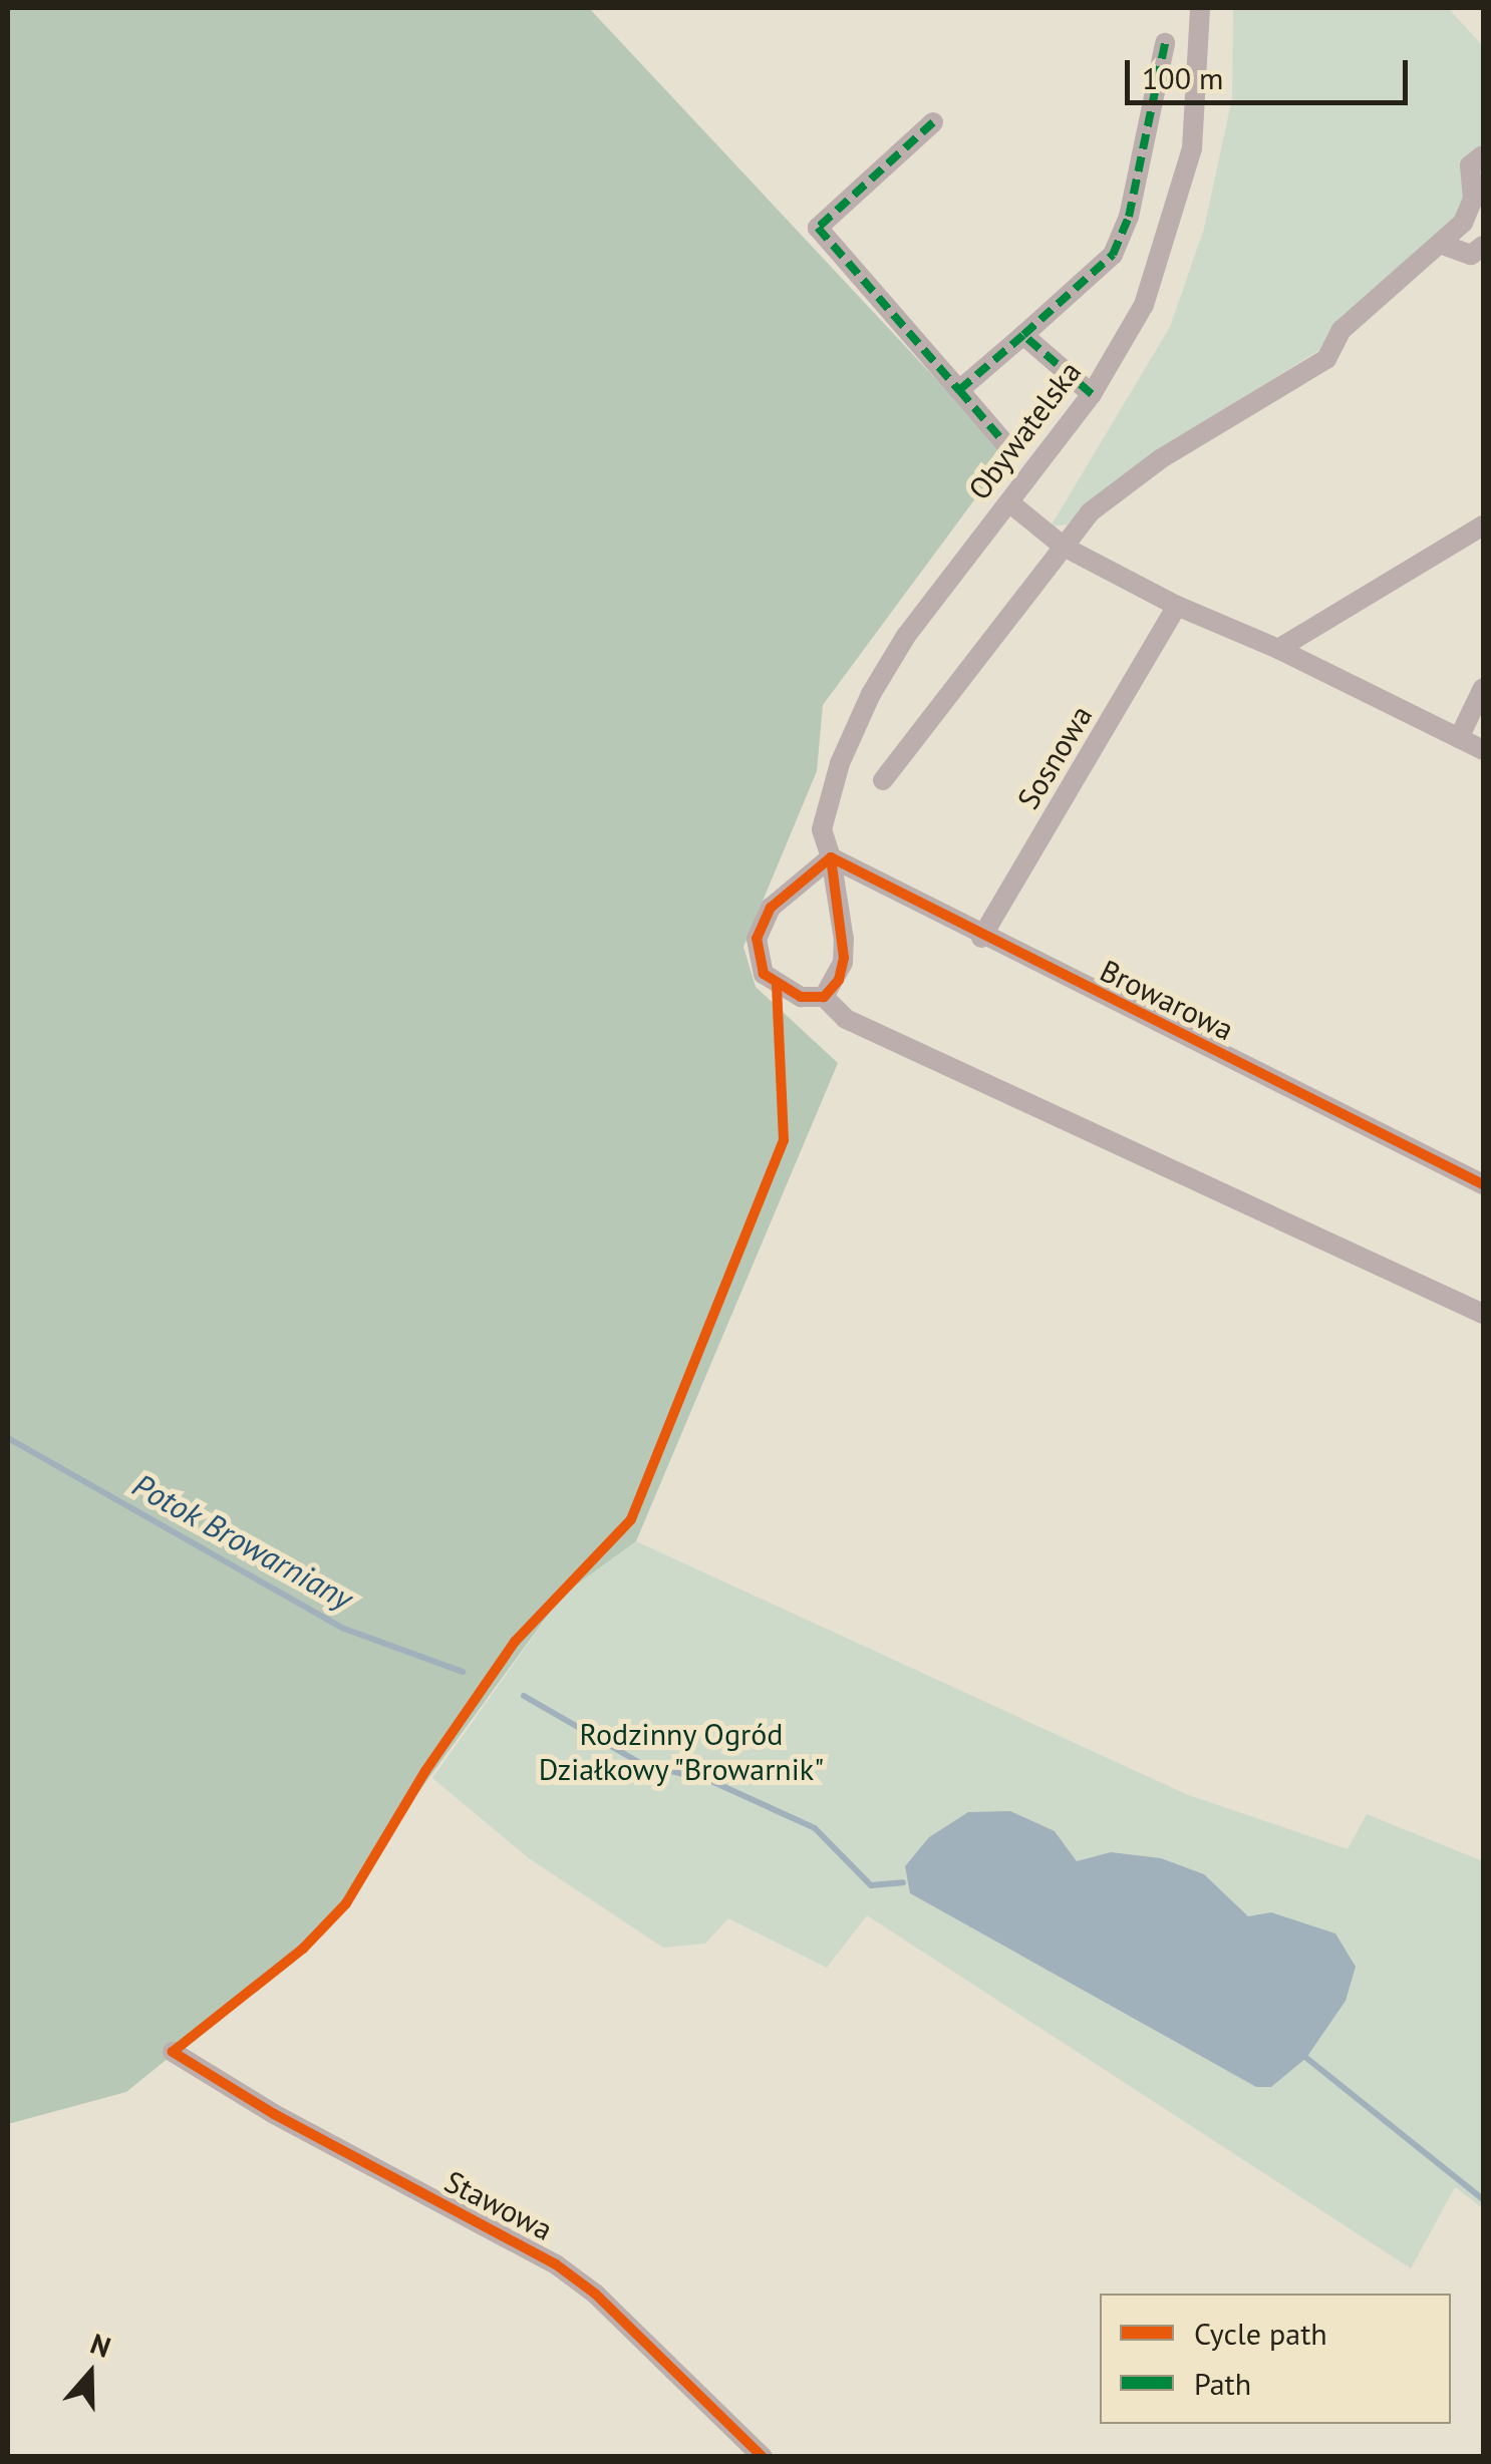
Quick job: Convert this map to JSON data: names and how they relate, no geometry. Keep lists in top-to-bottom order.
{
  "streets": {
    "street": [
      "Obywatelska",
      "Sosnowa",
      "Browarowa",
      "Stawowa"
    ]
  },
  "crossings": [
    ["Obywatelska", "Browarowa"],
    ["Sosnowa", "Browarowa"]
  ],
  "water": ["Potok Browarniany"],
  "parks": ["Rodzinny Ogród Działkowy \"Browarnik\""],
  "legend": ["Cycle path", "Path"],
  "scale_bar": "100 m",
  "north": "top"
}
